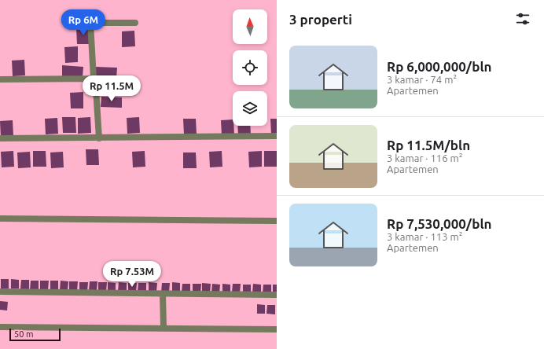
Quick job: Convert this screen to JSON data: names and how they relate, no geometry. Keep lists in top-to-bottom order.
{
  "scale_bar": "50 m",
  "north": "top",
  "page": {
    "heading": "3 properti",
    "price": ["Rp 6M", "Rp 11.5M", "Rp 7.53M"],
    "list": [
      {
        "name": "Rp 6,000,000/bln",
        "note": "3 kamar · 74 m² · Apartemen"
      },
      {
        "name": "Rp 11.5M/bln",
        "note": "3 kamar · 116 m² · Apartemen"
      },
      {
        "name": "Rp 7,530,000/bln",
        "note": "3 kamar · 113 m² · Apartemen"
      }
    ],
    "scale": "50 m"
  }
}
